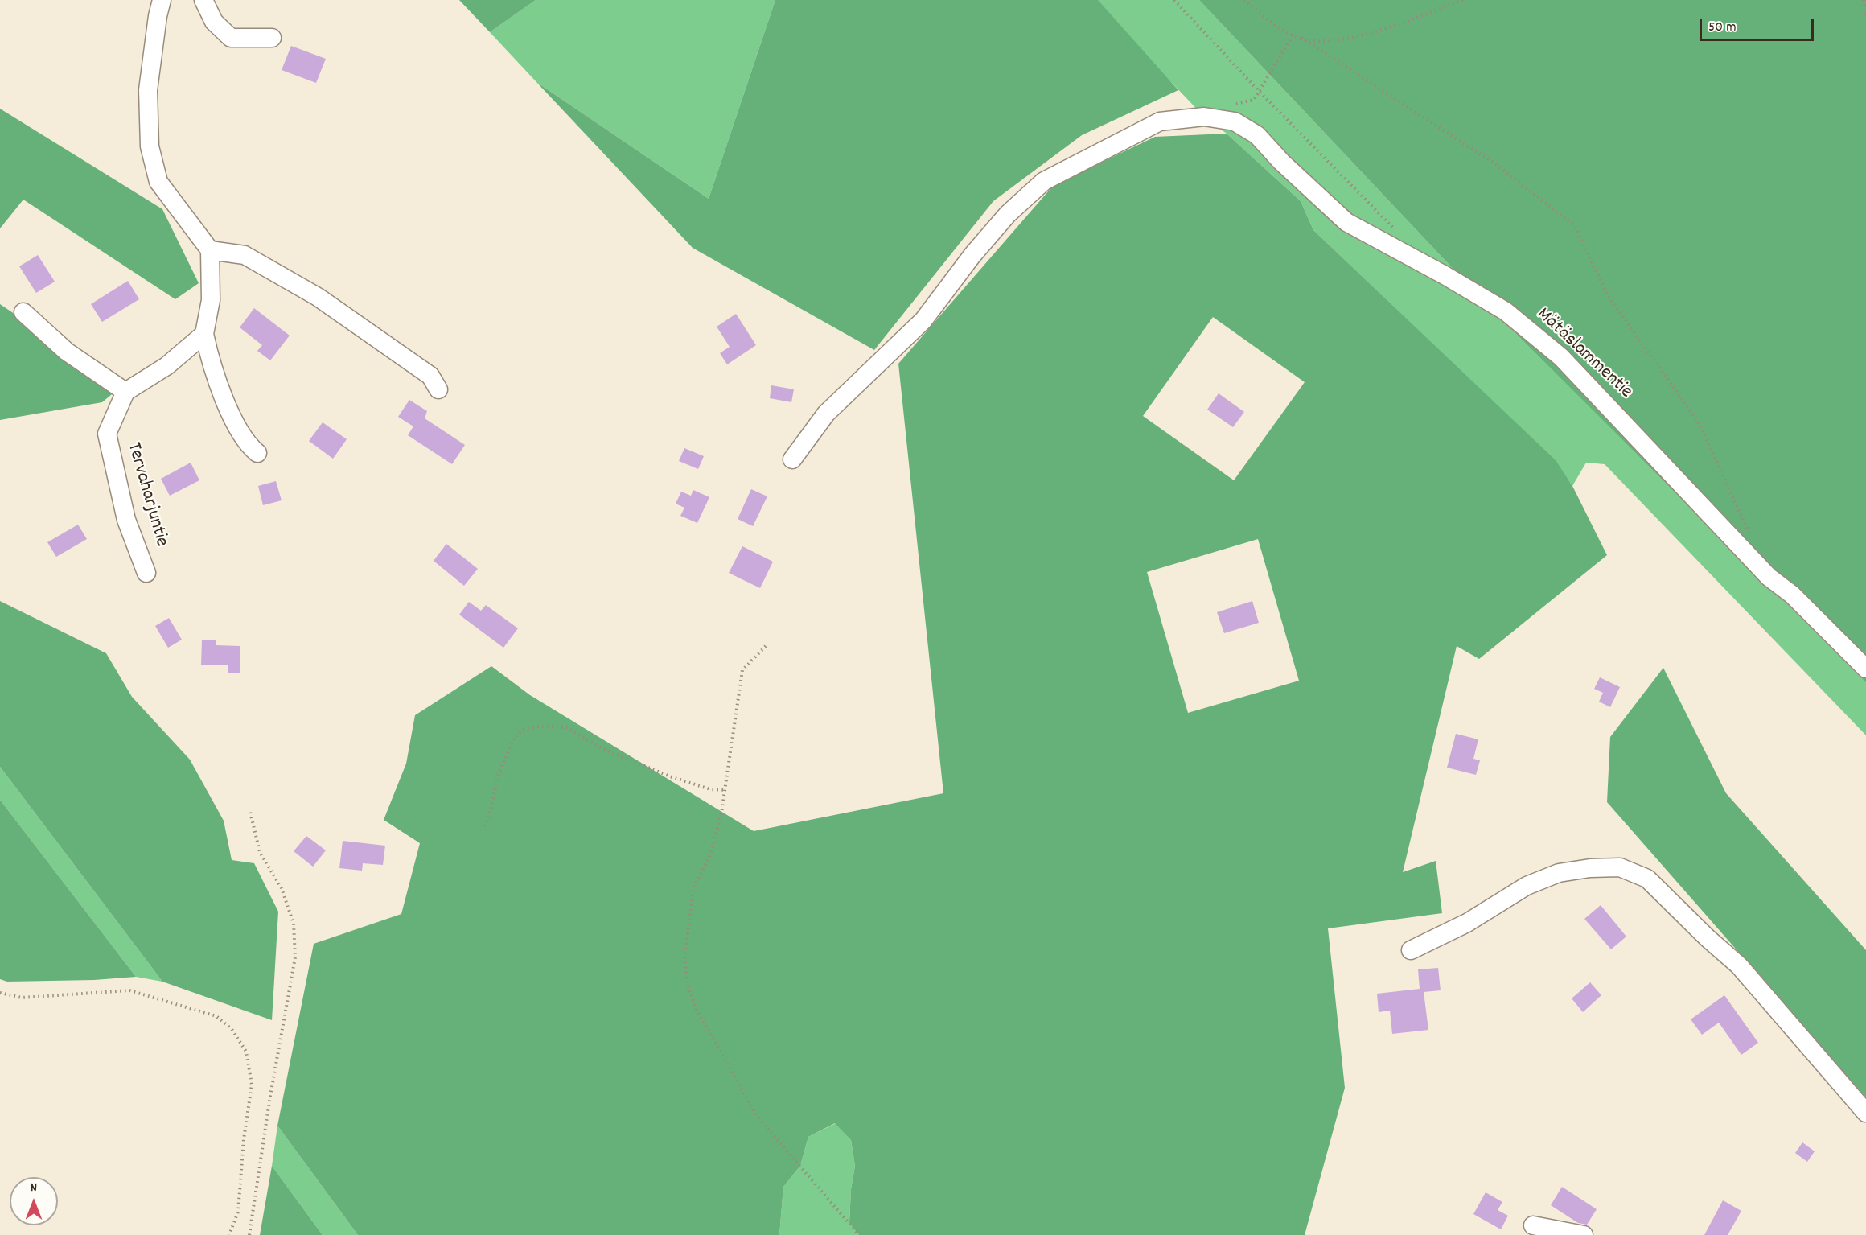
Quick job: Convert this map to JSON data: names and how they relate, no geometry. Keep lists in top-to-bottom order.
{
  "streets": {
    "street": ["Mätäslammentie", "Tervaharjuntie"]
  },
  "scale_bar": "50 m",
  "north": "top"
}
